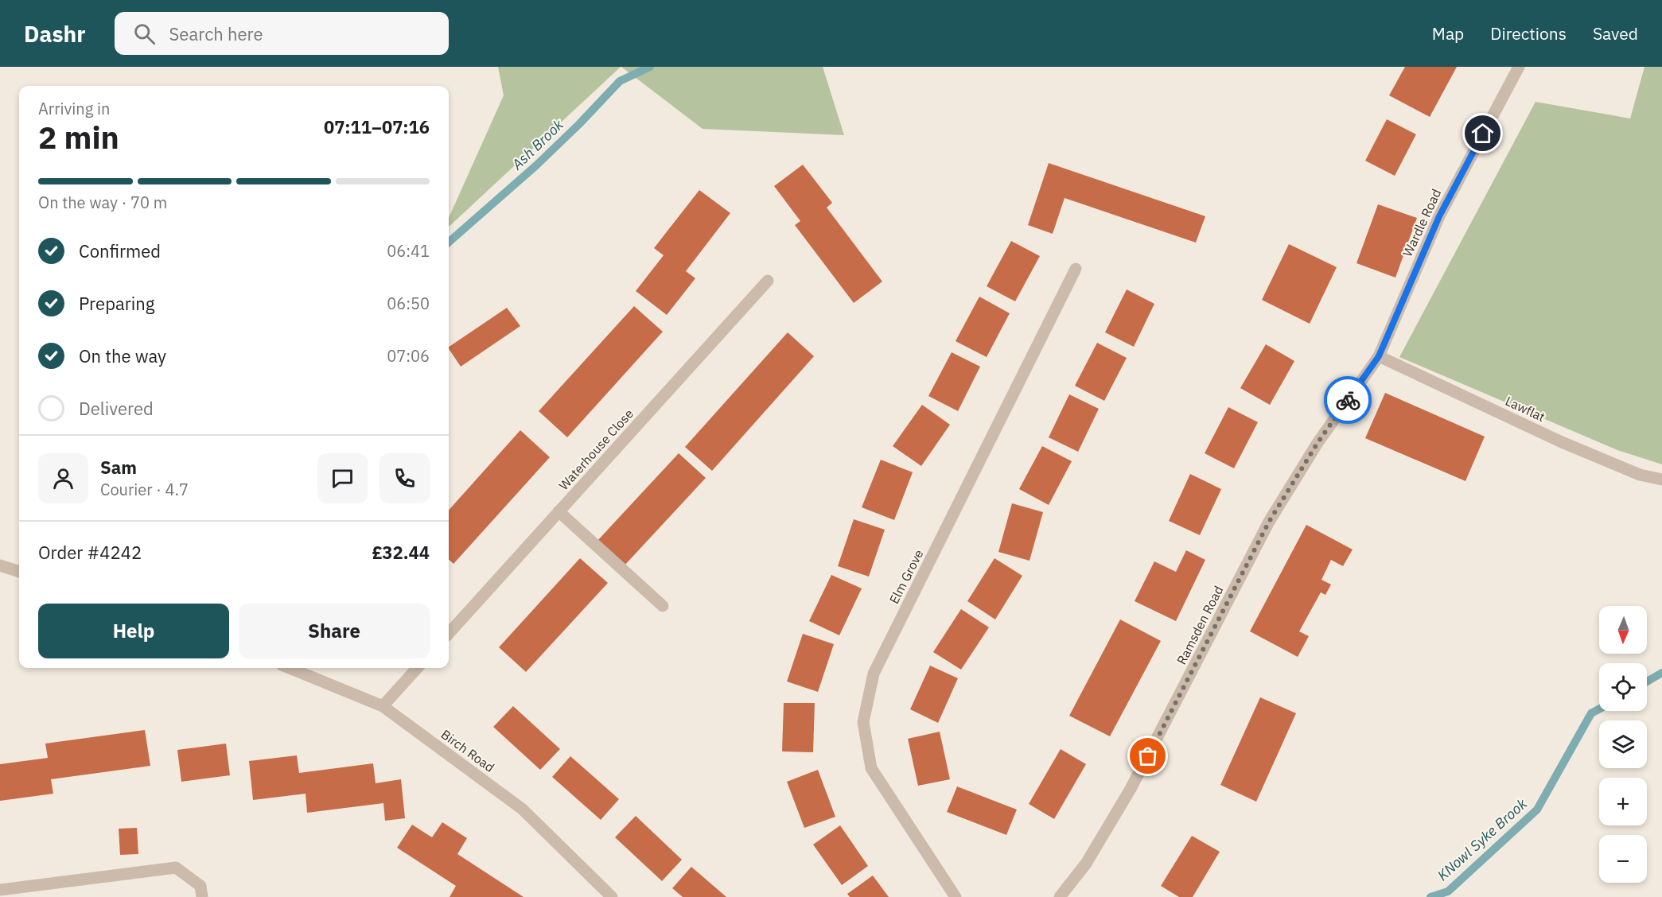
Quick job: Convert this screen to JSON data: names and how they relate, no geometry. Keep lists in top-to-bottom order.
{
  "streets": {
    "street": [
      "Wardle Road",
      "Lawflat",
      "Waterhouse Close",
      "Elm Grove",
      "Ramsden Road",
      "Birch Road"
    ]
  },
  "crossings": [
    ["Wardle Road", "Lawflat"],
    ["Wardle Road", "Ramsden Road"]
  ],
  "water": ["Ash Brook", "KNowl Syke Brook"],
  "north": "bottom",
  "page": {
    "header": "Dashr",
    "search": "Search here",
    "nav": ["Map", "Directions", "Saved"],
    "heading": ["2 min", "Arriving in", "07:11–07:16"],
    "panel": [
      "Sam",
      "Courier · 4.7",
      "Order #4242",
      "£32.44"
    ],
    "bar": "On the way · 70 m",
    "list": [
      ["Confirmed", "06:41"],
      ["Preparing", "06:50"],
      ["On the way", "07:06"],
      "Delivered"
    ],
    "buttons": ["Help", "Share"],
    "map_buttons": ["+", "−"]
  }
}
